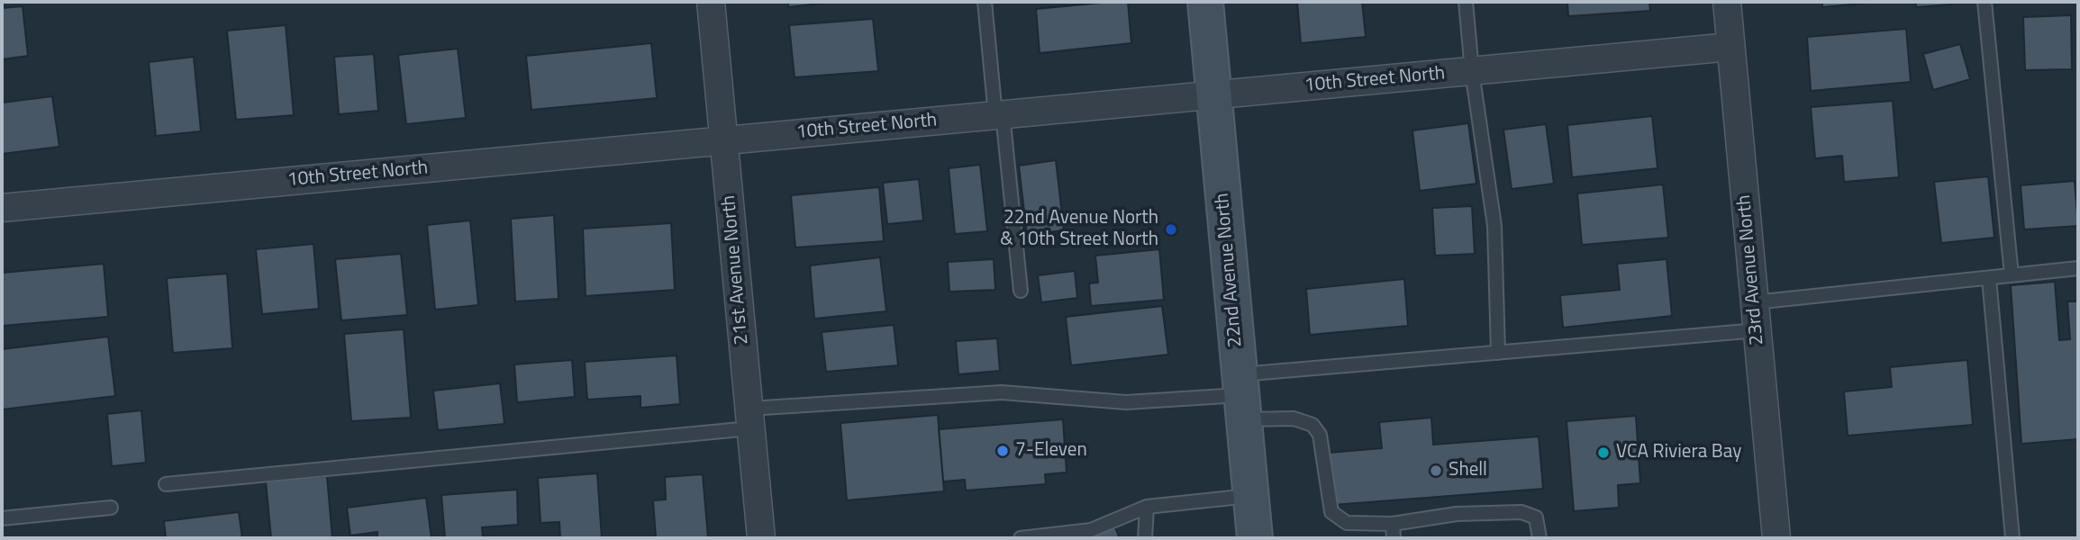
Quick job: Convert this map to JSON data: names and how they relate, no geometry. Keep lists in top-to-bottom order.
{
  "streets": {
    "main road": ["22nd Avenue North"],
    "street": ["10th Street North", "21st Avenue North", "23rd Avenue North"]
  },
  "crossings": [
    ["10th Street North", "21st Avenue North"],
    ["10th Street North", "22nd Avenue North"],
    ["10th Street North", "23rd Avenue North"]
  ],
  "places": [
    "22nd Avenue North & 10th Street North",
    "7-Eleven",
    "VCA Riviera Bay",
    "Shell"
  ]
}
